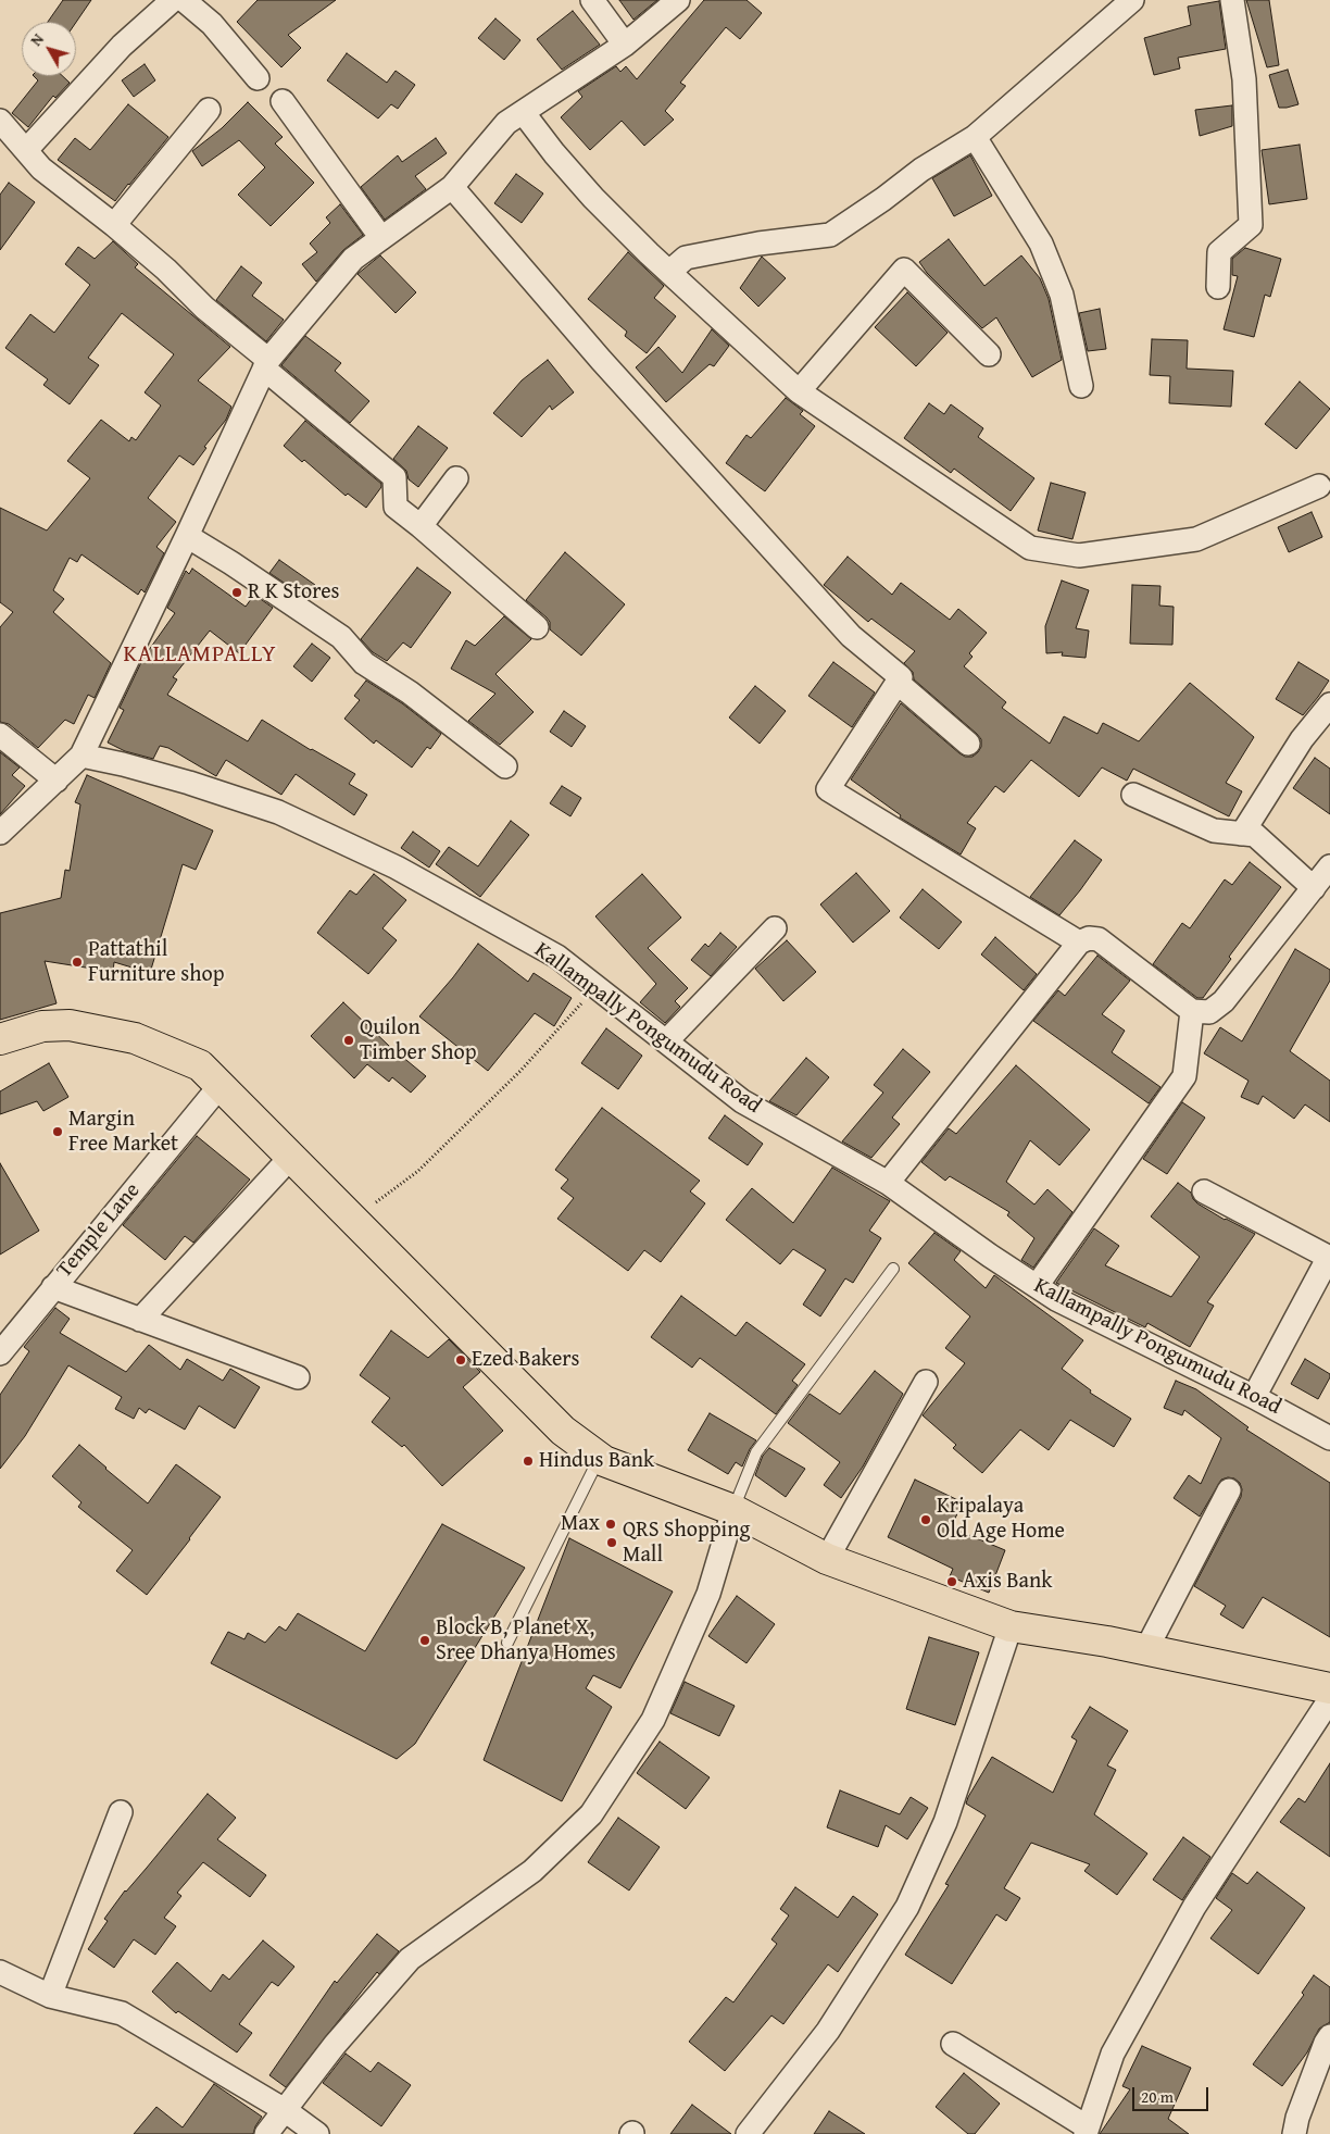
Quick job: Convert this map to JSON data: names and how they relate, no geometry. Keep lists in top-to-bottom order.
{
  "streets": {
    "street": ["Kallampally Pongumudu Road", "Temple Lane"]
  },
  "districts": ["KALLAMPALLY"],
  "places": [
    "R K Stores",
    "Pattathil Furniture shop",
    "Quilon Timber Shop",
    "Margin Free Market",
    "Ezed Bakers",
    "Hindus Bank",
    "Kripalaya Old Age Home",
    "Max",
    "QRS Shopping Mall",
    "Axis Bank",
    "Block B, Planet X, Sree Dhanya Homes"
  ],
  "scale_bar": "20 m",
  "north": "top left"
}
